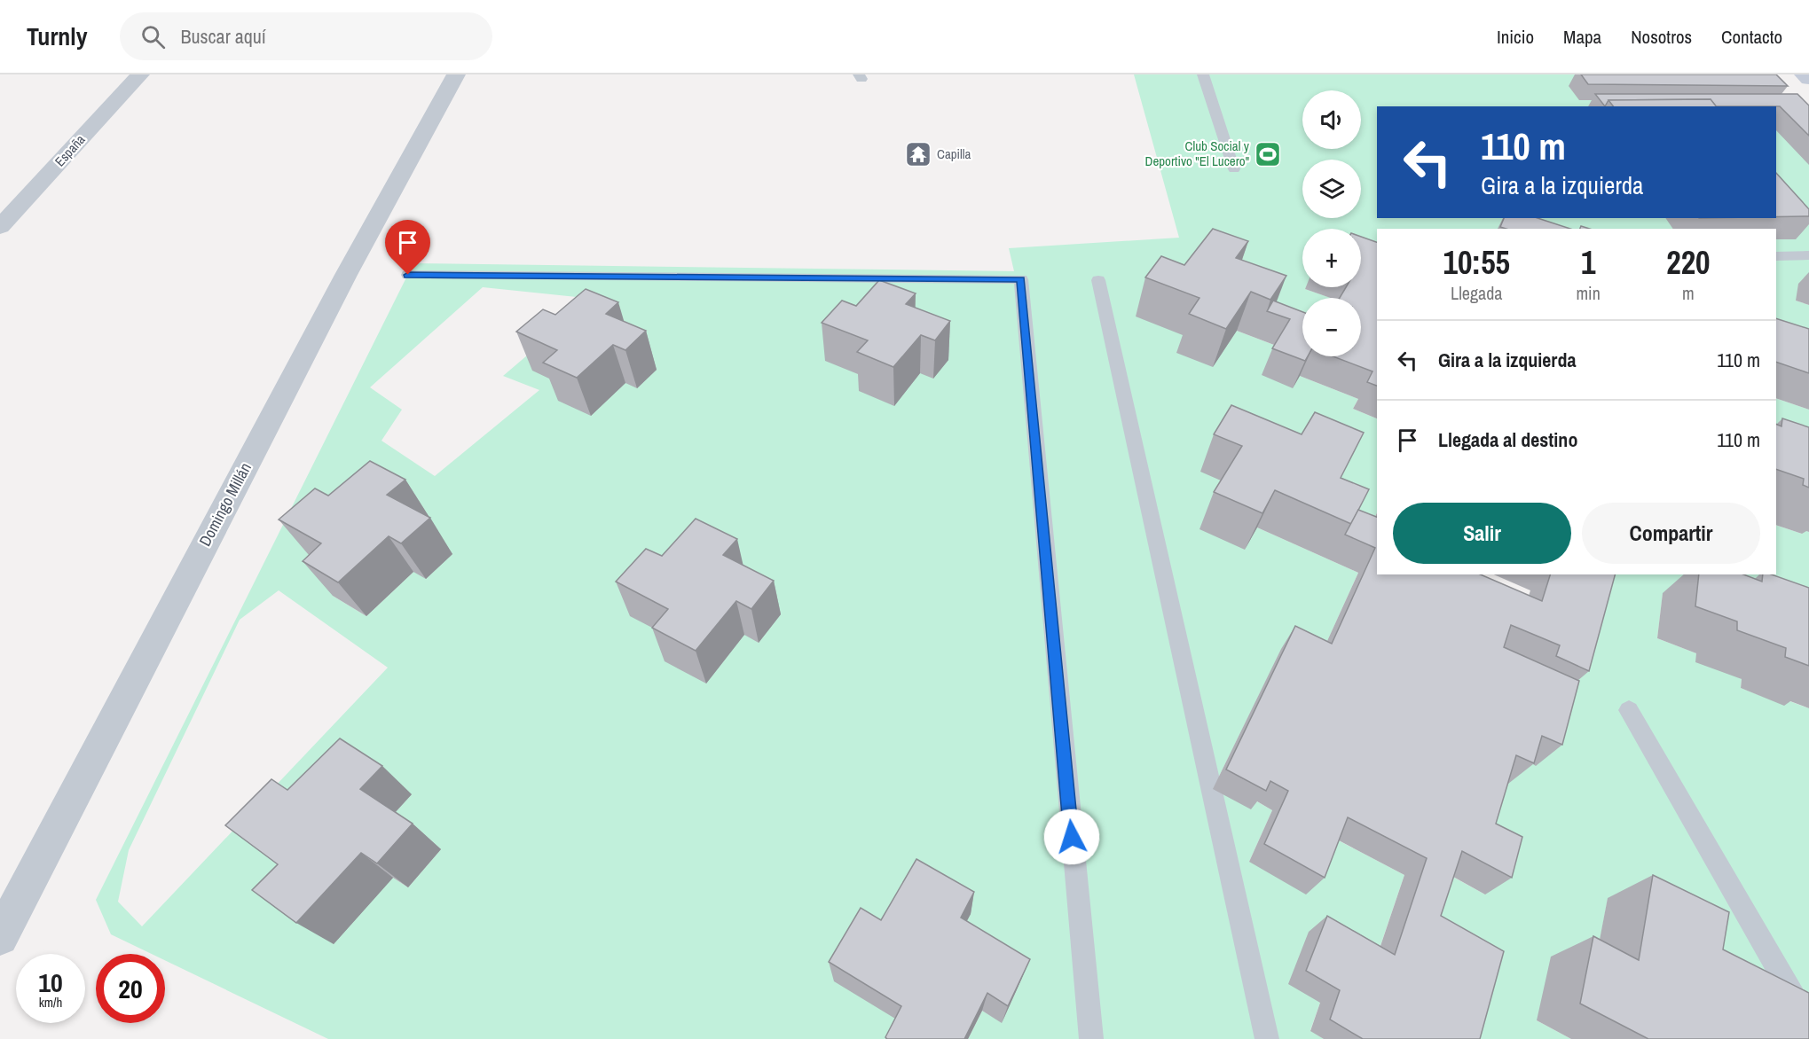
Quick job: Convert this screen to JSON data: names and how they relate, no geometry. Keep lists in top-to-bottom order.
{
  "streets": {
    "street": ["España", "Domingo Millán"]
  },
  "places": {
    "temple": ["Capilla"],
    "sports": ["Club Social y Deportivo \"El Lucero\""]
  },
  "page": {
    "header": "Turnly",
    "search": "Buscar aquí",
    "nav": [
      "Inicio",
      "Mapa",
      "Nosotros",
      "Contacto"
    ],
    "map_buttons": ["+", "−"],
    "turn": ["110 m", "Gira a la izquierda"],
    "eta": [
      "10:55",
      "Llegada",
      "1",
      "min",
      "220",
      "m"
    ],
    "list": [
      {
        "name": "Gira a la izquierda",
        "value": "110 m"
      },
      {
        "name": "Llegada al destino",
        "value": "110 m"
      }
    ],
    "buttons": ["Salir", "Compartir"],
    "speed": "10 km/h",
    "limit": "20"
  }
}
